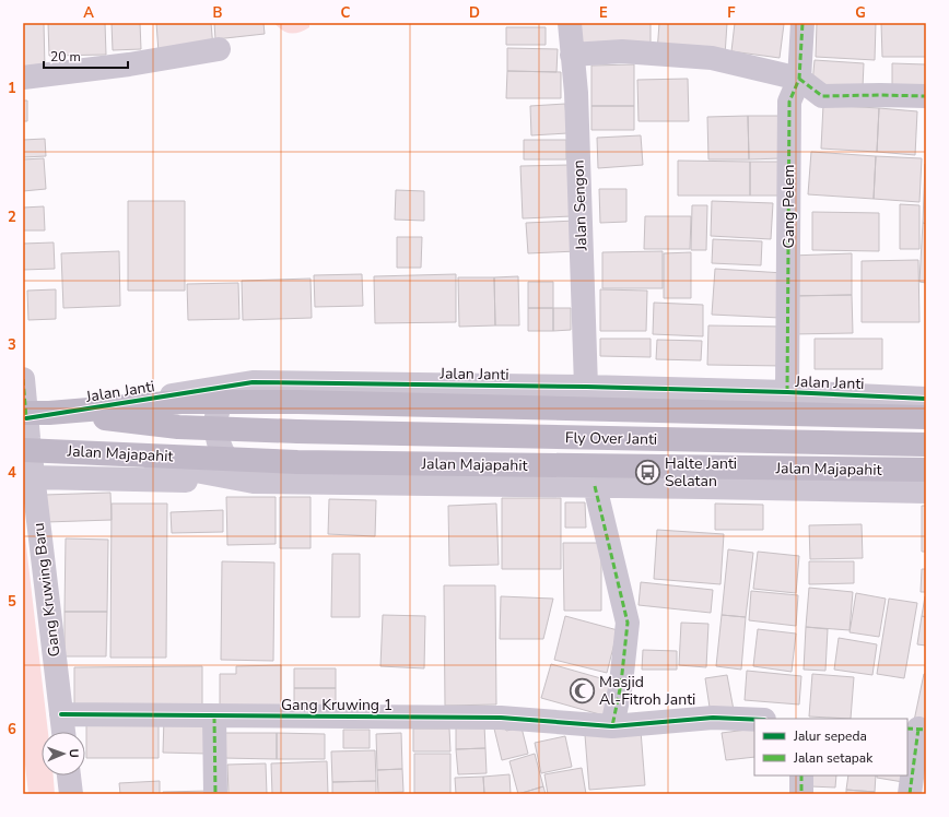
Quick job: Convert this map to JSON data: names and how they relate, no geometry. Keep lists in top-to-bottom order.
{
  "streets": {
    "highway": ["Fly Over Janti", "Jalan Majapahit"],
    "street": [
      "Jalan Sengon",
      "Gang Pelem",
      "Jalan Janti",
      "Gang Kruwing Baru",
      "Gang Kruwing 1"
    ]
  },
  "crossings": [
    ["Jalan Sengon", "Jalan Janti"],
    ["Gang Pelem", "Jalan Janti"],
    ["Jalan Janti", "Jalan Majapahit"],
    ["Jalan Janti", "Gang Kruwing Baru"],
    ["Fly Over Janti", "Jalan Majapahit"],
    ["Jalan Majapahit", "Gang Kruwing Baru"],
    ["Gang Kruwing Baru", "Gang Kruwing 1"]
  ],
  "places": {
    "bus stop": ["Halte Janti Selatan"],
    "mosque": ["Masjid Al-Fitroh Janti"]
  },
  "legend": ["Jalur sepeda", "Jalan setapak"],
  "scale_bar": "20 m",
  "north": "right",
  "grid": {
    "columns": [
      "A",
      "B",
      "C",
      "D",
      "E",
      "F",
      "G"
    ],
    "rows": [
      "1",
      "2",
      "3",
      "4",
      "5",
      "6"
    ]
  }
}
